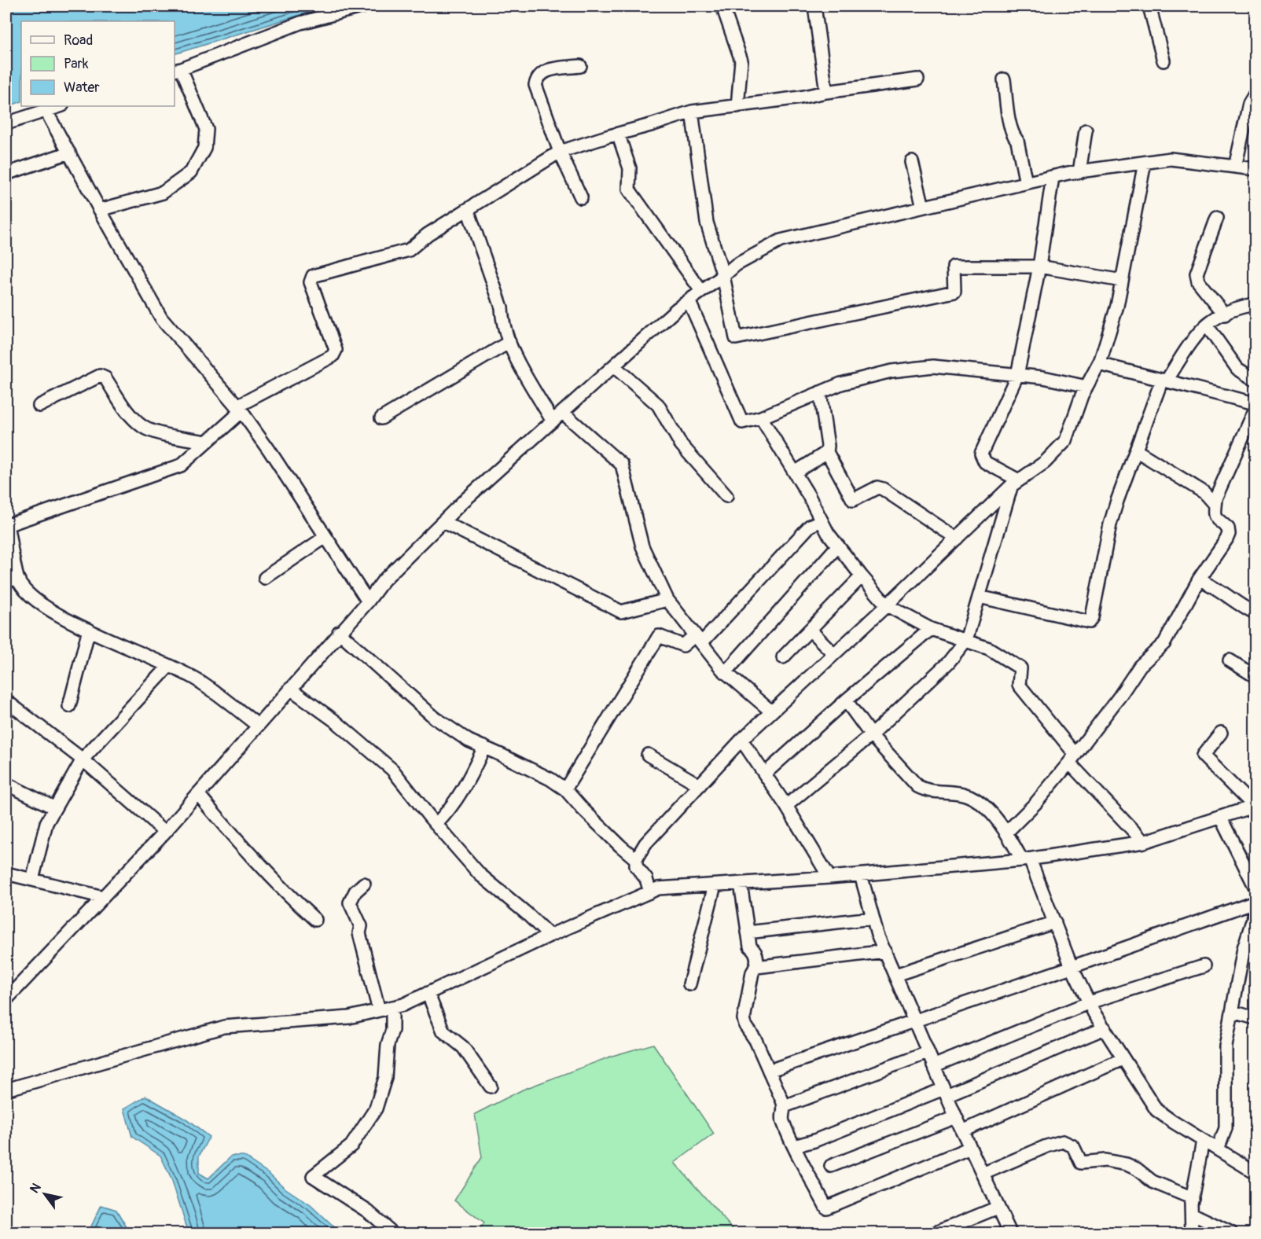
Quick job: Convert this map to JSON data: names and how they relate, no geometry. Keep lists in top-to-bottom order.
{
  "legend": ["Road", "Park", "Water"],
  "north": "top left"
}
